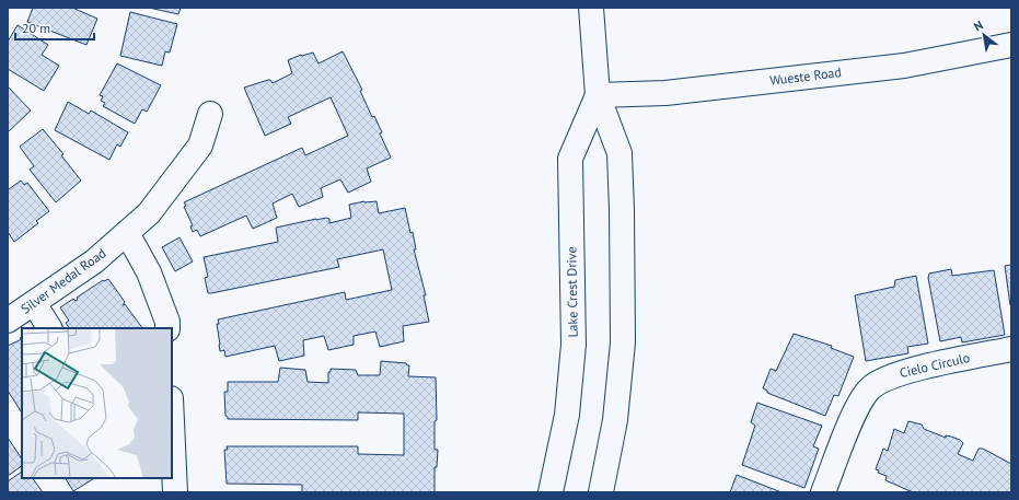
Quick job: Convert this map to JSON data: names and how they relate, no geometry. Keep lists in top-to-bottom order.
{
  "streets": {
    "street": [
      "Wueste Road",
      "Silver Medal Road",
      "Lake Crest Drive",
      "Cielo Circulo"
    ]
  },
  "crossings": [
    ["Wueste Road", "Lake Crest Drive"]
  ],
  "scale_bar": "20 m",
  "north": "top left"
}
